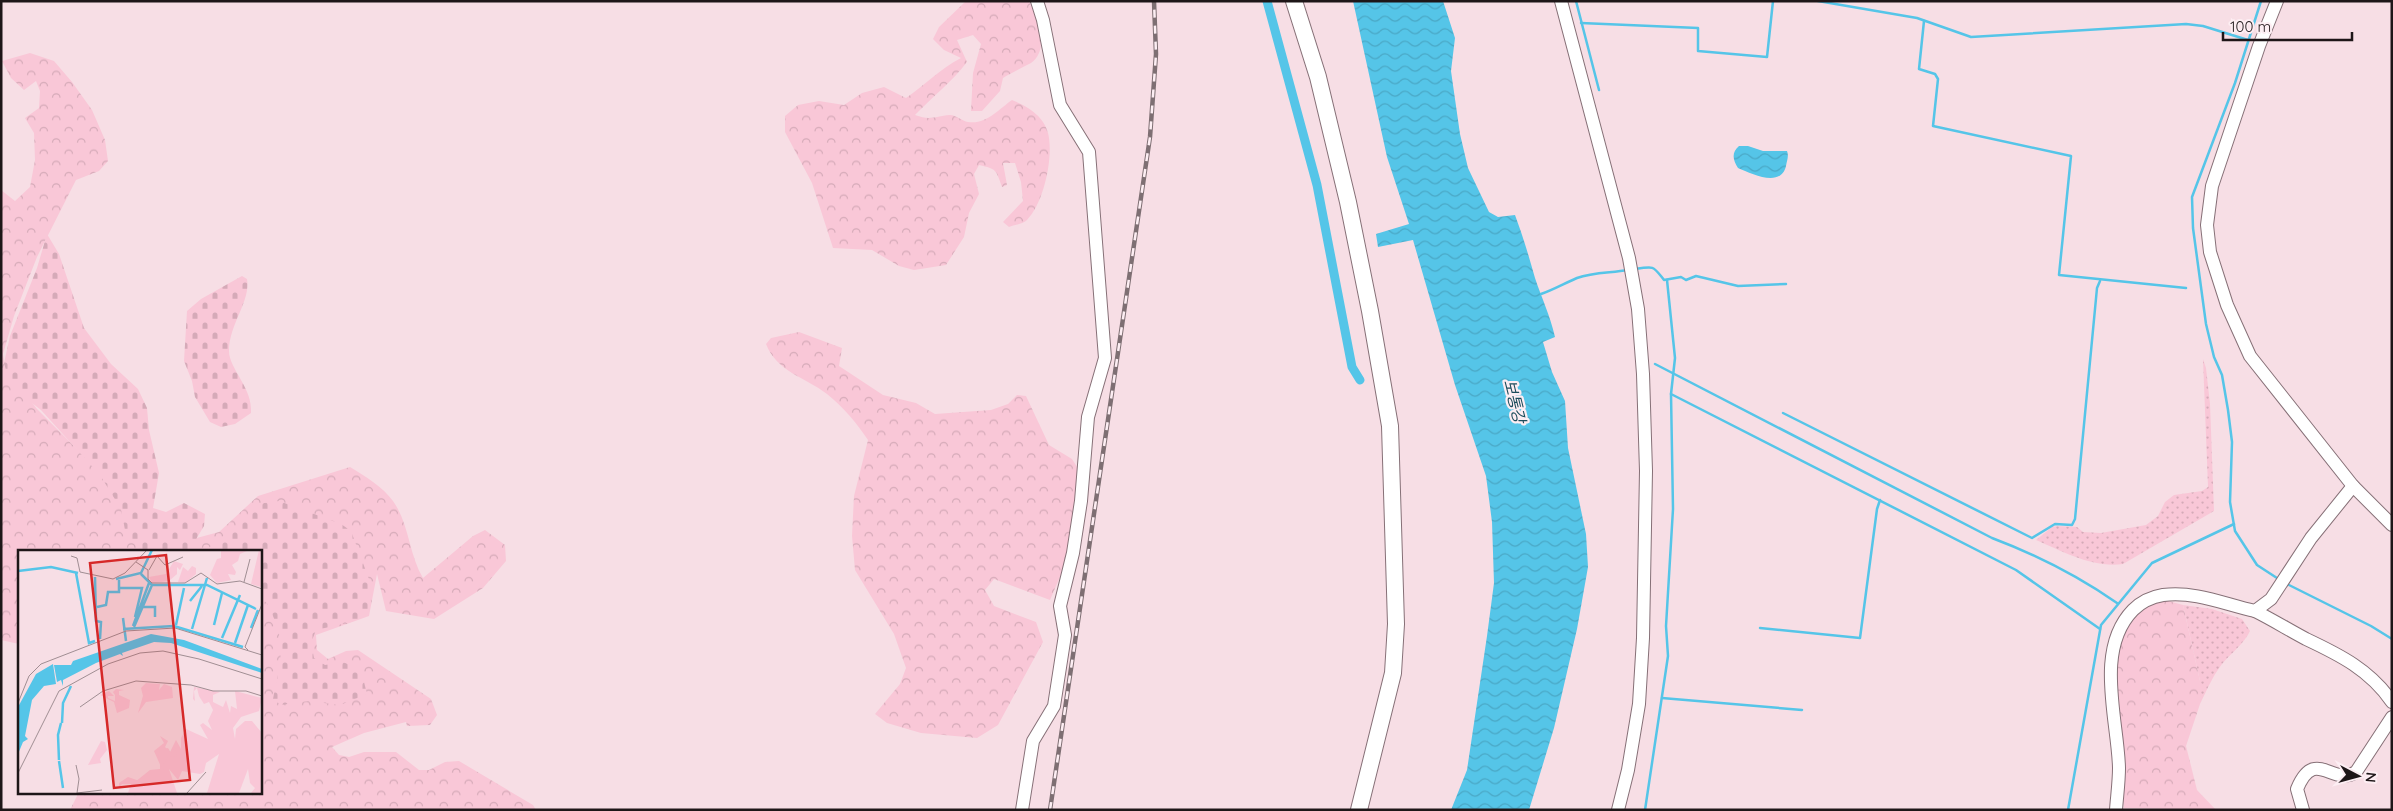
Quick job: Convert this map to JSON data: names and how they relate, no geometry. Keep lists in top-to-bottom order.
{
  "water": ["보통강"],
  "scale_bar": "100 m",
  "north": "right"
}
